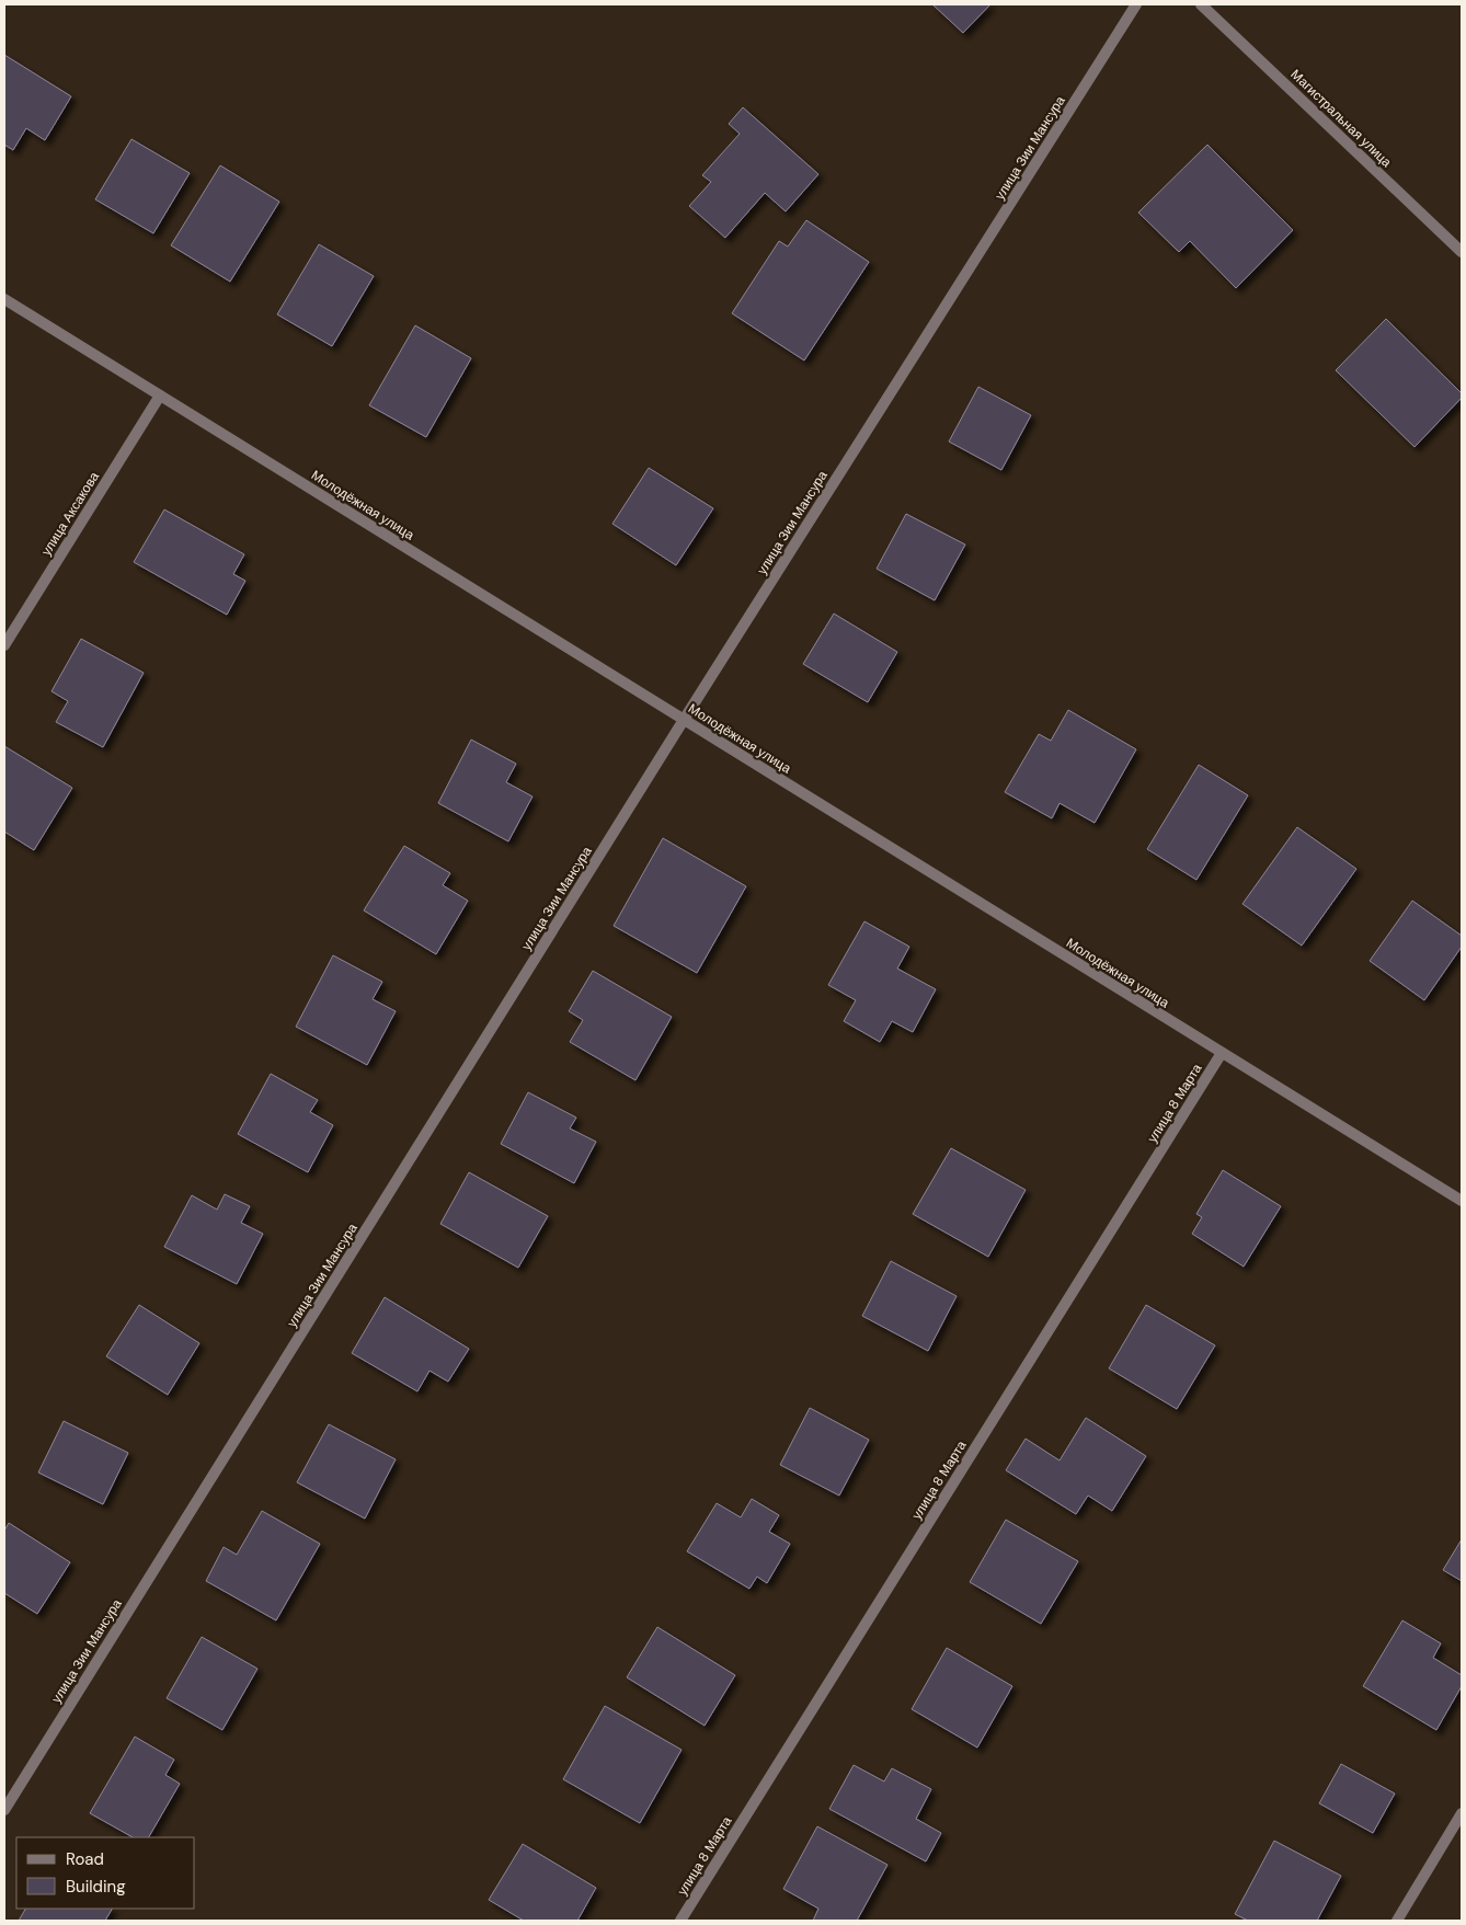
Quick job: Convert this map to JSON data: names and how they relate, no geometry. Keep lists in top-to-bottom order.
{
  "streets": {
    "street": [
      "Магистральная улица",
      "улица Зии Мансура",
      "Молодёжная улица",
      "улица Аксакова",
      "улица 8 Марта"
    ]
  },
  "crossings": [
    ["улица Зии Мансура", "Молодёжная улица"],
    ["Молодёжная улица", "улица Аксакова"],
    ["Молодёжная улица", "улица 8 Марта"]
  ],
  "legend": ["Road", "Building"]
}
